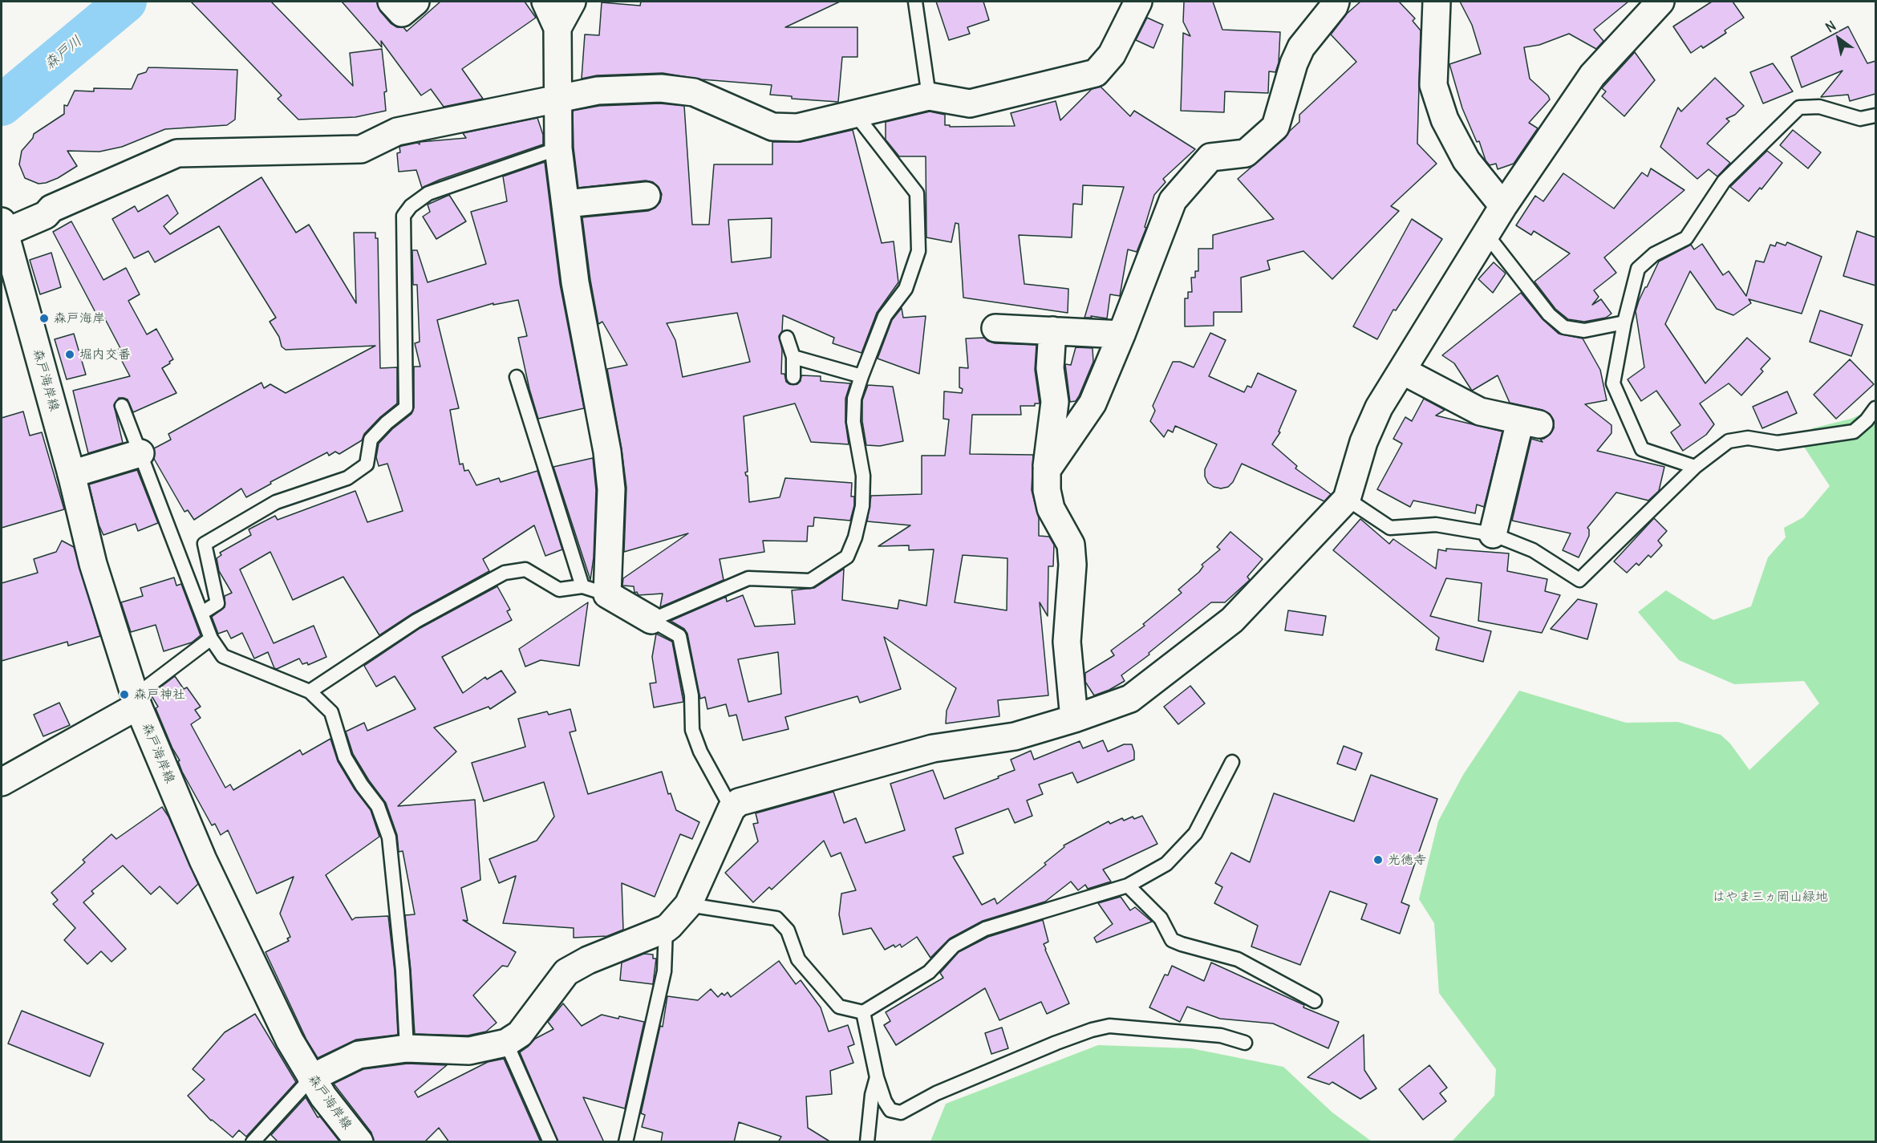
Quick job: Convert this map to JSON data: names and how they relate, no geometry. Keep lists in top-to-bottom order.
{
  "streets": {
    "street": ["森戸海岸線"]
  },
  "water": ["森戸川"],
  "parks": ["はやま三ヵ岡山緑地"],
  "places": [
    "森戸海岸",
    "堀内交番",
    "森戸神社",
    "光徳寺"
  ],
  "north": "top left"
}
